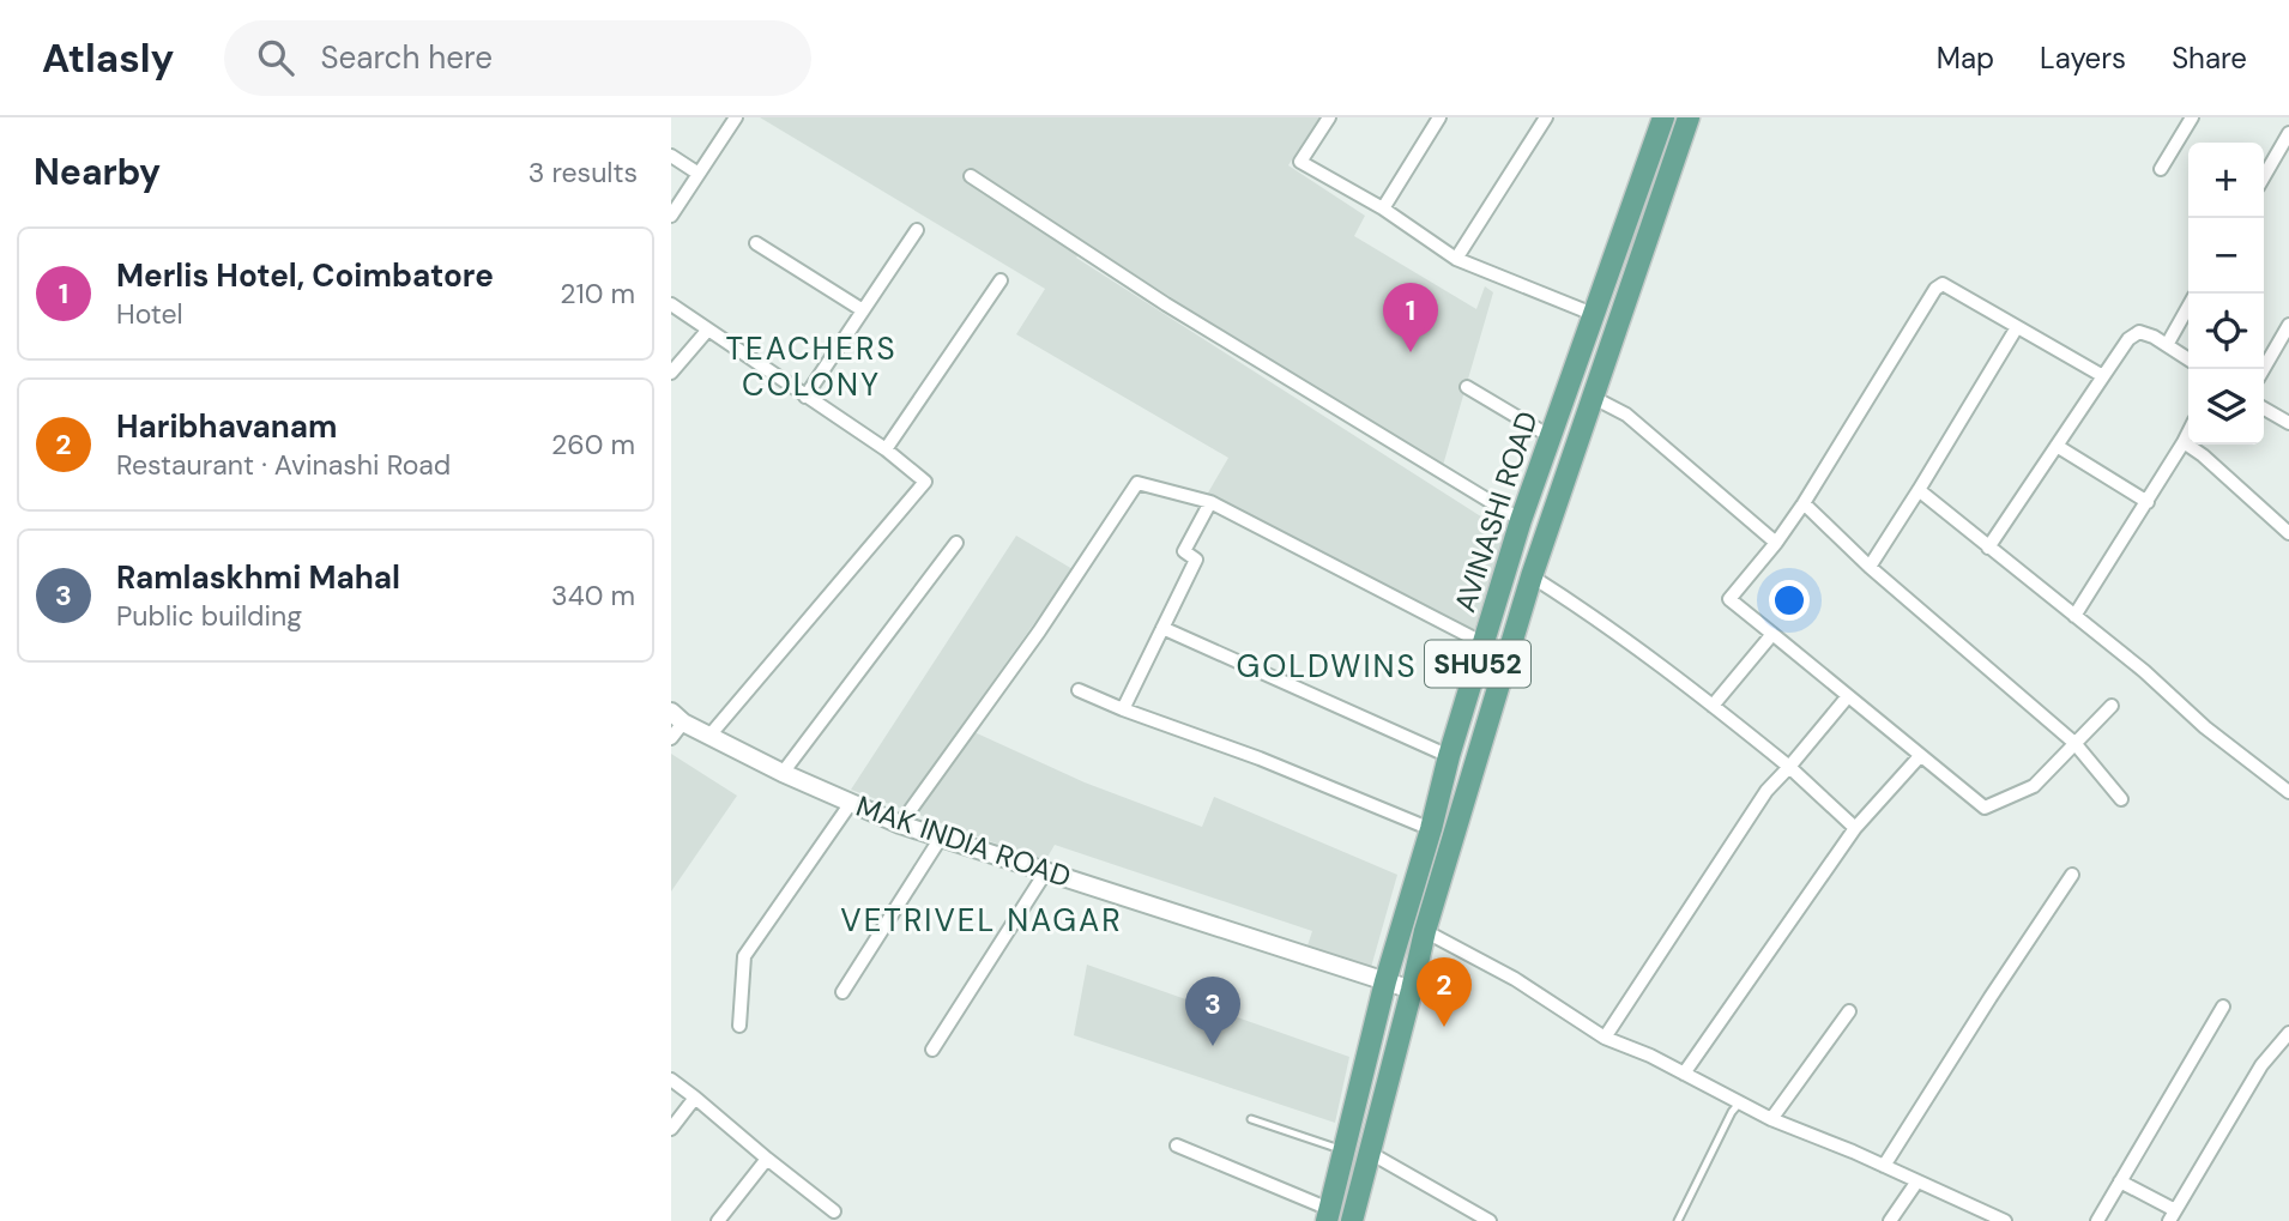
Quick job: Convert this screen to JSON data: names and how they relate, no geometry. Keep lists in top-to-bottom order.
{
  "streets": {
    "main road": ["AVINASHI ROAD", "SHU52"],
    "street": ["MAK INDIA ROAD"]
  },
  "crossings": [
    ["AVINASHI ROAD", "MAK INDIA ROAD"]
  ],
  "districts": ["TEACHERS COLONY", "GOLDWINS", "VETRIVEL NAGAR"],
  "page": {
    "header": "Atlasly",
    "search": "Search here",
    "nav": ["Map", "Layers", "Share"],
    "heading": ["Nearby", "3 results"],
    "map_buttons": ["+", "−"],
    "list": [
      {
        "mark": "1",
        "name": "Merlis Hotel, Coimbatore",
        "note": "Hotel",
        "value": "210 m"
      },
      {
        "mark": "2",
        "name": "Haribhavanam",
        "note": "Restaurant · Avinashi Road",
        "value": "260 m"
      },
      {
        "mark": "3",
        "name": "Ramlaskhmi Mahal",
        "note": "Public building",
        "value": "340 m"
      }
    ],
    "pins": ["1", "2", "3"]
  }
}
